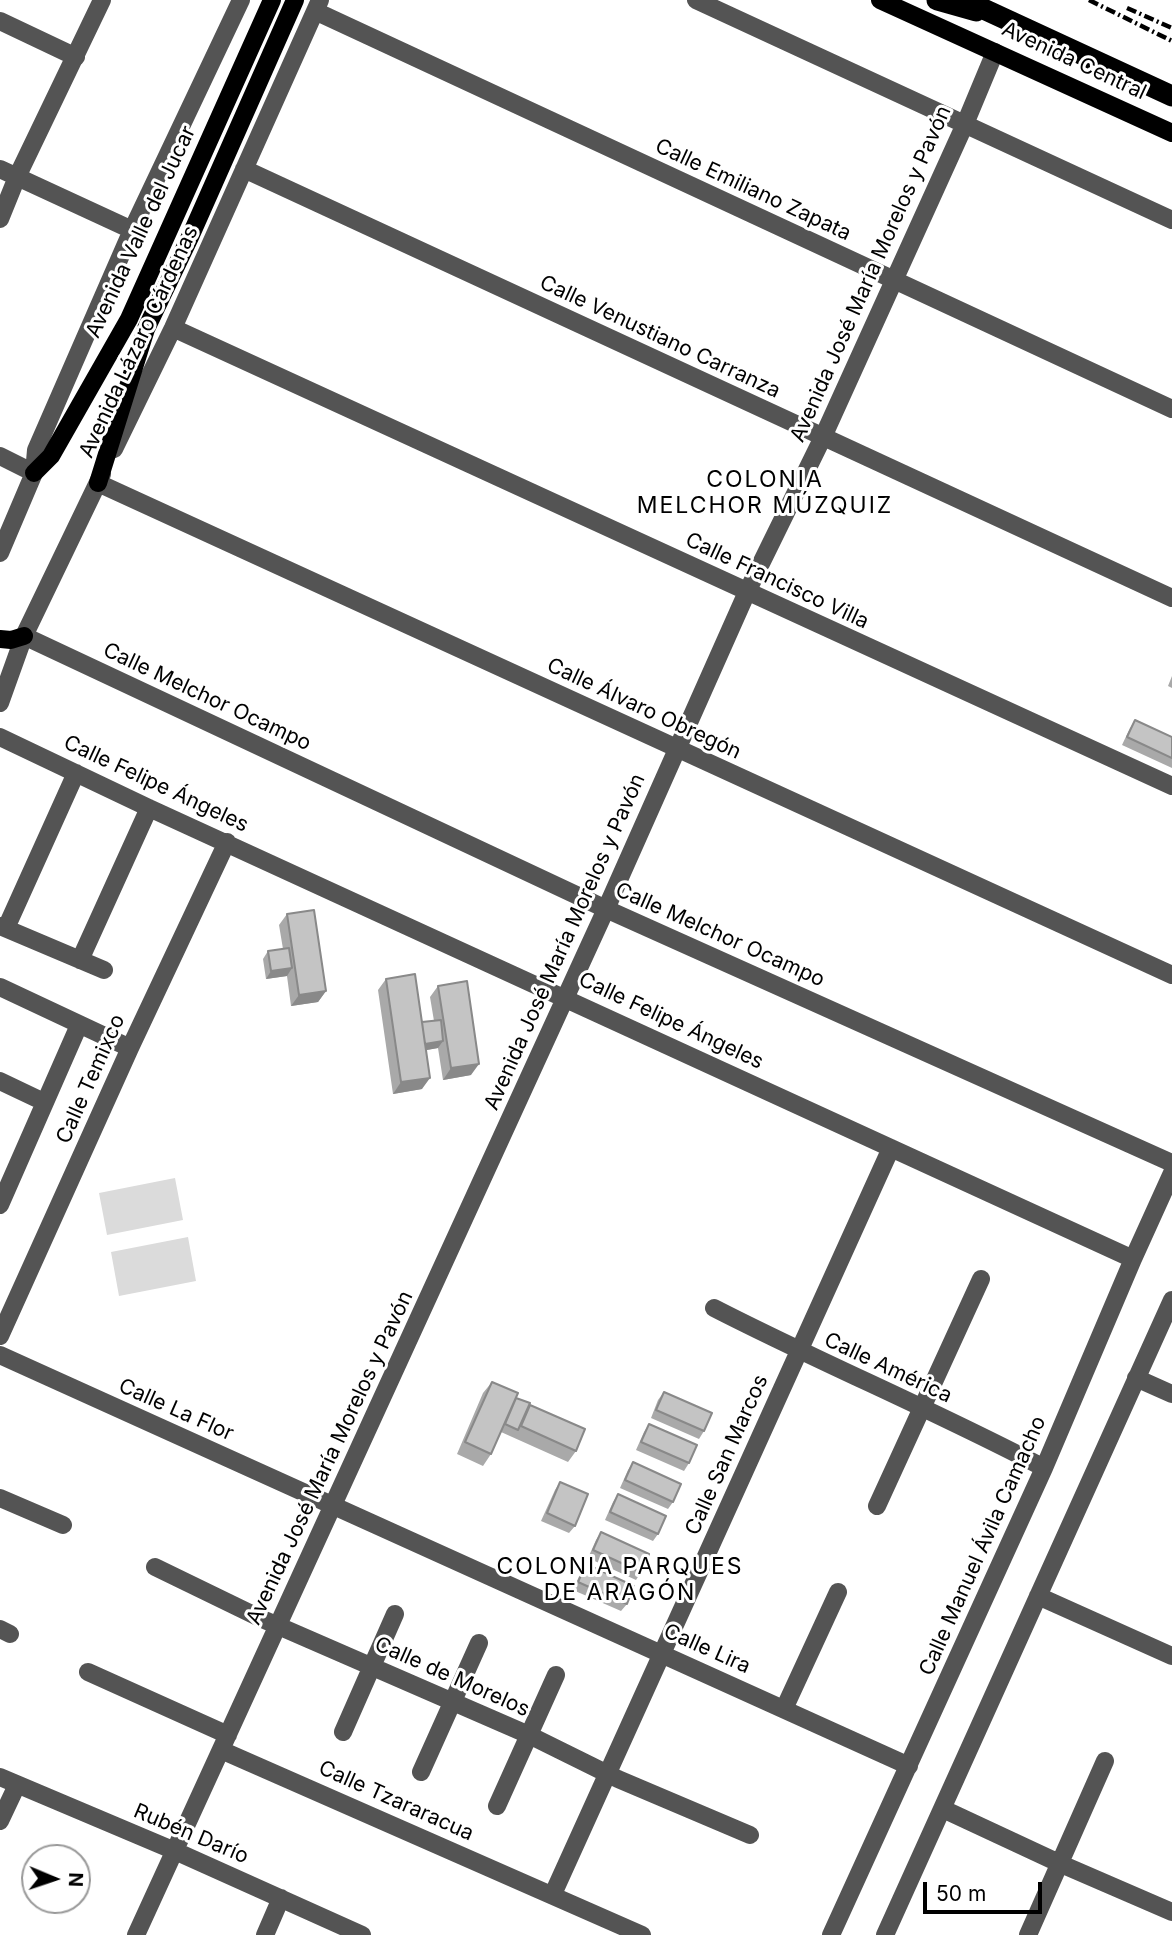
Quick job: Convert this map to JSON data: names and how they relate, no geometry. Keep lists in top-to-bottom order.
{
  "streets": {
    "highway": ["Avenida Central"],
    "main road": ["Avenida Valle del Jucar"],
    "street": [
      "Calle Emiliano Zapata",
      "Avenida José María Morelos y Pavón",
      "Calle Venustiano Carranza",
      "Avenida Lázaro Cárdenas",
      "Calle Francisco Villa",
      "Calle Melchor Ocampo",
      "Calle Álvaro Obregón",
      "Calle Felipe Ángeles",
      "Calle Temixco",
      "Calle América",
      "Calle La Flor",
      "Calle San Marcos",
      "Calle Manuel Ávila Camacho",
      "Calle Lira",
      "Calle de Morelos",
      "Calle Tzararacua",
      "Rubén Darío"
    ]
  },
  "crossings": [
    ["Avenida Central", "Avenida José María Morelos y Pavón"],
    ["Calle Emiliano Zapata", "Avenida José María Morelos y Pavón"],
    ["Calle Emiliano Zapata", "Avenida Lázaro Cárdenas"],
    ["Avenida José María Morelos y Pavón", "Calle Venustiano Carranza"],
    ["Avenida José María Morelos y Pavón", "Calle Francisco Villa"],
    ["Avenida José María Morelos y Pavón", "Calle Melchor Ocampo"],
    ["Avenida José María Morelos y Pavón", "Calle Álvaro Obregón"],
    ["Avenida José María Morelos y Pavón", "Calle Felipe Ángeles"],
    ["Avenida José María Morelos y Pavón", "Calle La Flor"],
    ["Avenida José María Morelos y Pavón", "Calle Lira"],
    ["Avenida José María Morelos y Pavón", "Calle de Morelos"],
    ["Avenida José María Morelos y Pavón", "Calle Tzararacua"],
    ["Avenida José María Morelos y Pavón", "Rubén Darío"],
    ["Calle Venustiano Carranza", "Avenida Lázaro Cárdenas"],
    ["Avenida Lázaro Cárdenas", "Calle Francisco Villa"],
    ["Avenida Lázaro Cárdenas", "Calle Melchor Ocampo"],
    ["Avenida Lázaro Cárdenas", "Calle Álvaro Obregón"],
    ["Calle Felipe Ángeles", "Calle Temixco"],
    ["Calle Felipe Ángeles", "Calle San Marcos"],
    ["Calle Felipe Ángeles", "Calle Manuel Ávila Camacho"],
    ["Calle América", "Calle San Marcos"],
    ["Calle América", "Calle Manuel Ávila Camacho"],
    ["Calle La Flor", "Calle Lira"],
    ["Calle San Marcos", "Calle Lira"],
    ["Calle San Marcos", "Calle de Morelos"],
    ["Calle San Marcos", "Calle Tzararacua"],
    ["Calle Manuel Ávila Camacho", "Calle Lira"]
  ],
  "districts": ["COLONIA MELCHOR MÚZQUIZ", "COLONIA PARQUES DE ARAGÓN"],
  "scale_bar": "50 m",
  "north": "right"
}
